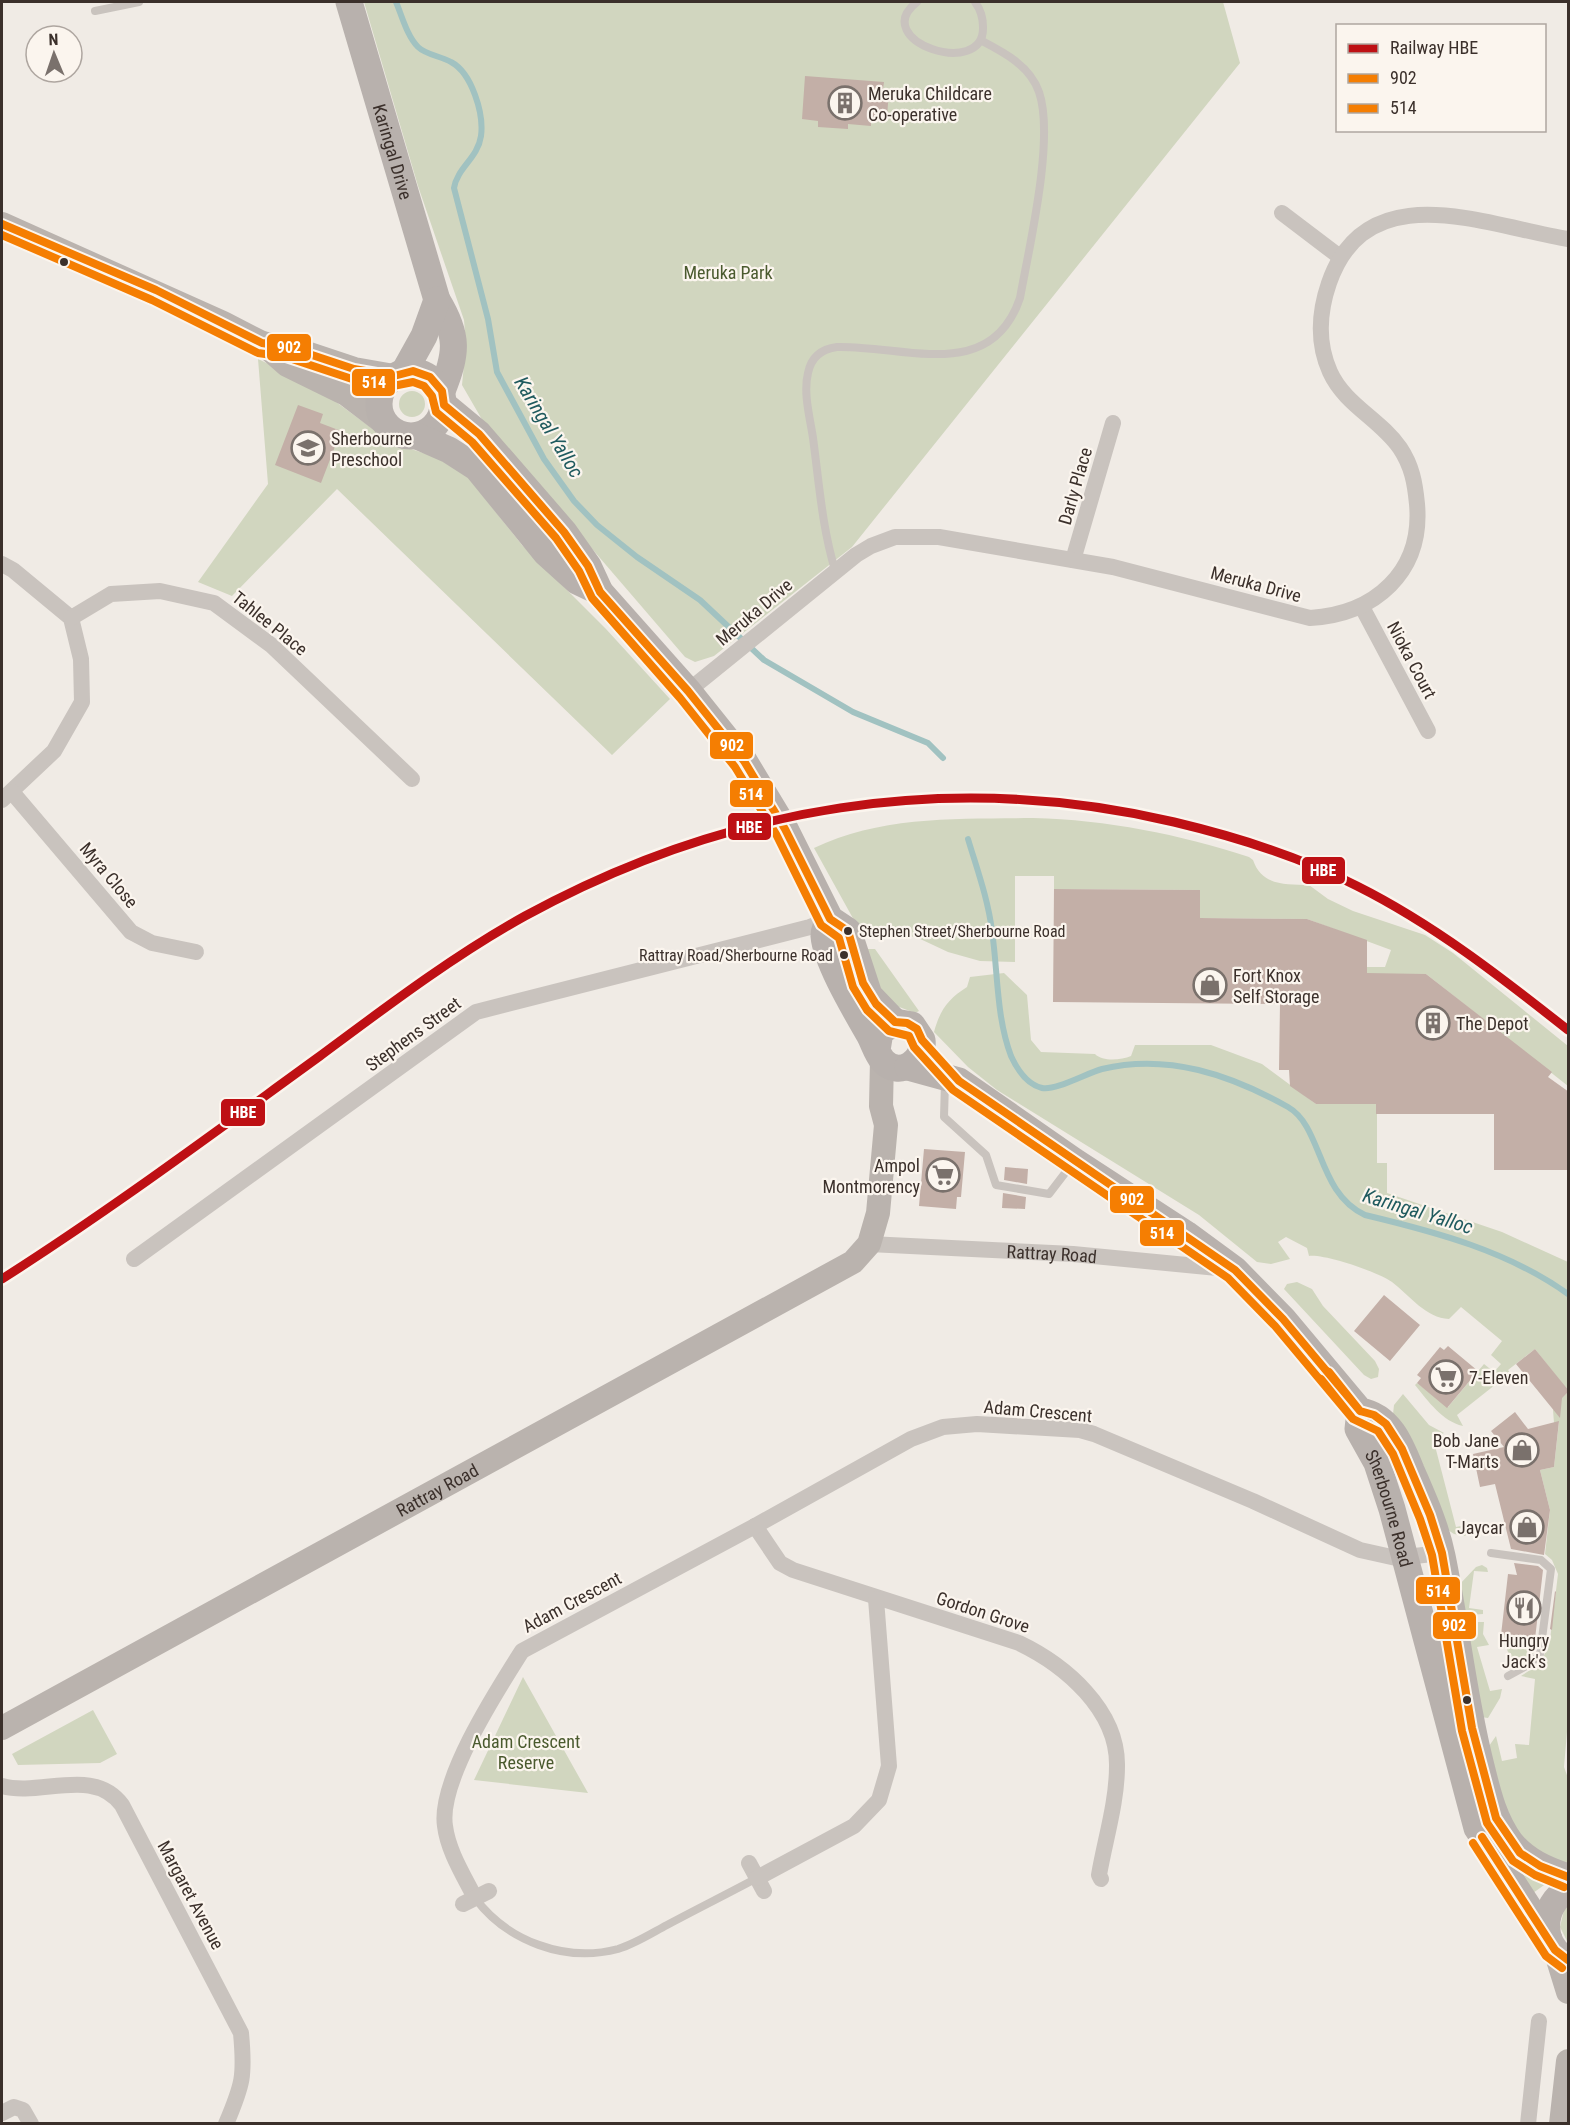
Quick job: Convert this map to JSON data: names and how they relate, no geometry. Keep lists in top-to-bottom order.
{
  "streets": {
    "main road": ["Karingal Drive", "Sherbourne Road"],
    "street": [
      "Darly Place",
      "Meruka Drive",
      "Tahlee Place",
      "Nioka Court",
      "Myra Close",
      "Stephens Street",
      "Rattray Road",
      "Adam Crescent",
      "Gordon Grove",
      "Margaret Avenue"
    ]
  },
  "crossings": [
    ["Darly Place", "Meruka Drive"],
    ["Meruka Drive", "Nioka Court"],
    ["Rattray Road", "Sherbourne Road"],
    ["Adam Crescent", "Sherbourne Road"],
    ["Adam Crescent", "Gordon Grove"]
  ],
  "water": ["Karingal Yalloc"],
  "parks": ["Meruka Park", "Adam Crescent Reserve"],
  "places": {
    "building": ["Meruka Childcare Co-operative", "The Depot"],
    "school or university": ["Sherbourne Preschool"],
    "other": ["Stephen Street/Sherbourne Road", "Rattray Road/Sherbourne Road"],
    "shop": ["Fort Knox Self Storage", "Bob Jane T-Marts", "Jaycar"],
    "supermarket": ["Ampol Montmorency", "7-Eleven"],
    "restaurant": ["Hungry Jack's"]
  },
  "lines": ["transit line 902", "transit line 514", "rail line HBE"],
  "legend": ["Railway HBE", "902", "514"],
  "north": "top"
}
